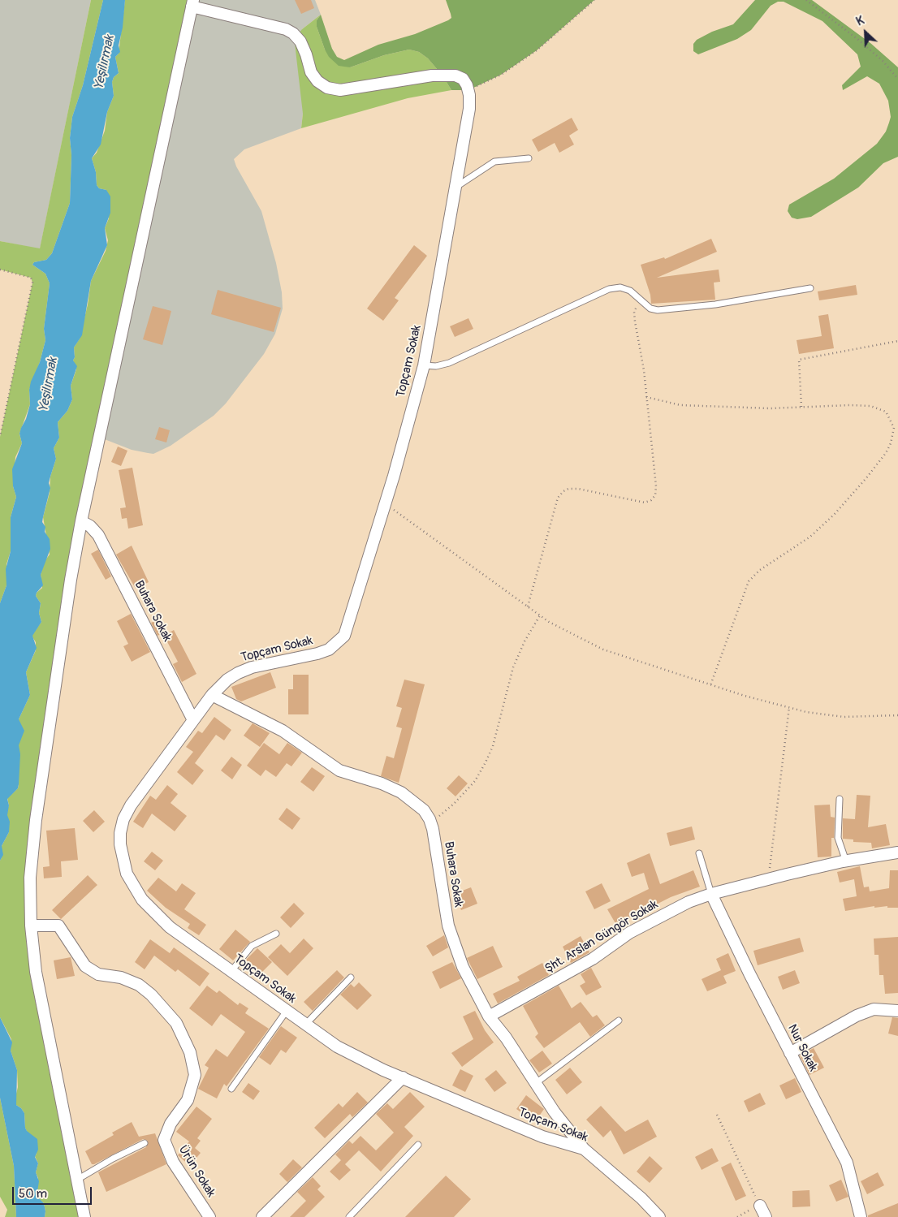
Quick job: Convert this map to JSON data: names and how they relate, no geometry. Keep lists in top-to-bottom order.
{
  "streets": {
    "street": [
      "Topçam Sokak",
      "Buhara Sokak",
      "Şht. Arslan Güngör Sokak",
      "Nur Sokak",
      "Ürün Sokak"
    ]
  },
  "crossings": [
    ["Topçam Sokak", "Buhara Sokak"],
    ["Buhara Sokak", "Şht. Arslan Güngör Sokak"],
    ["Şht. Arslan Güngör Sokak", "Nur Sokak"]
  ],
  "water": ["Yeşilırmak"],
  "scale_bar": "50 m",
  "north": "top left"
}
